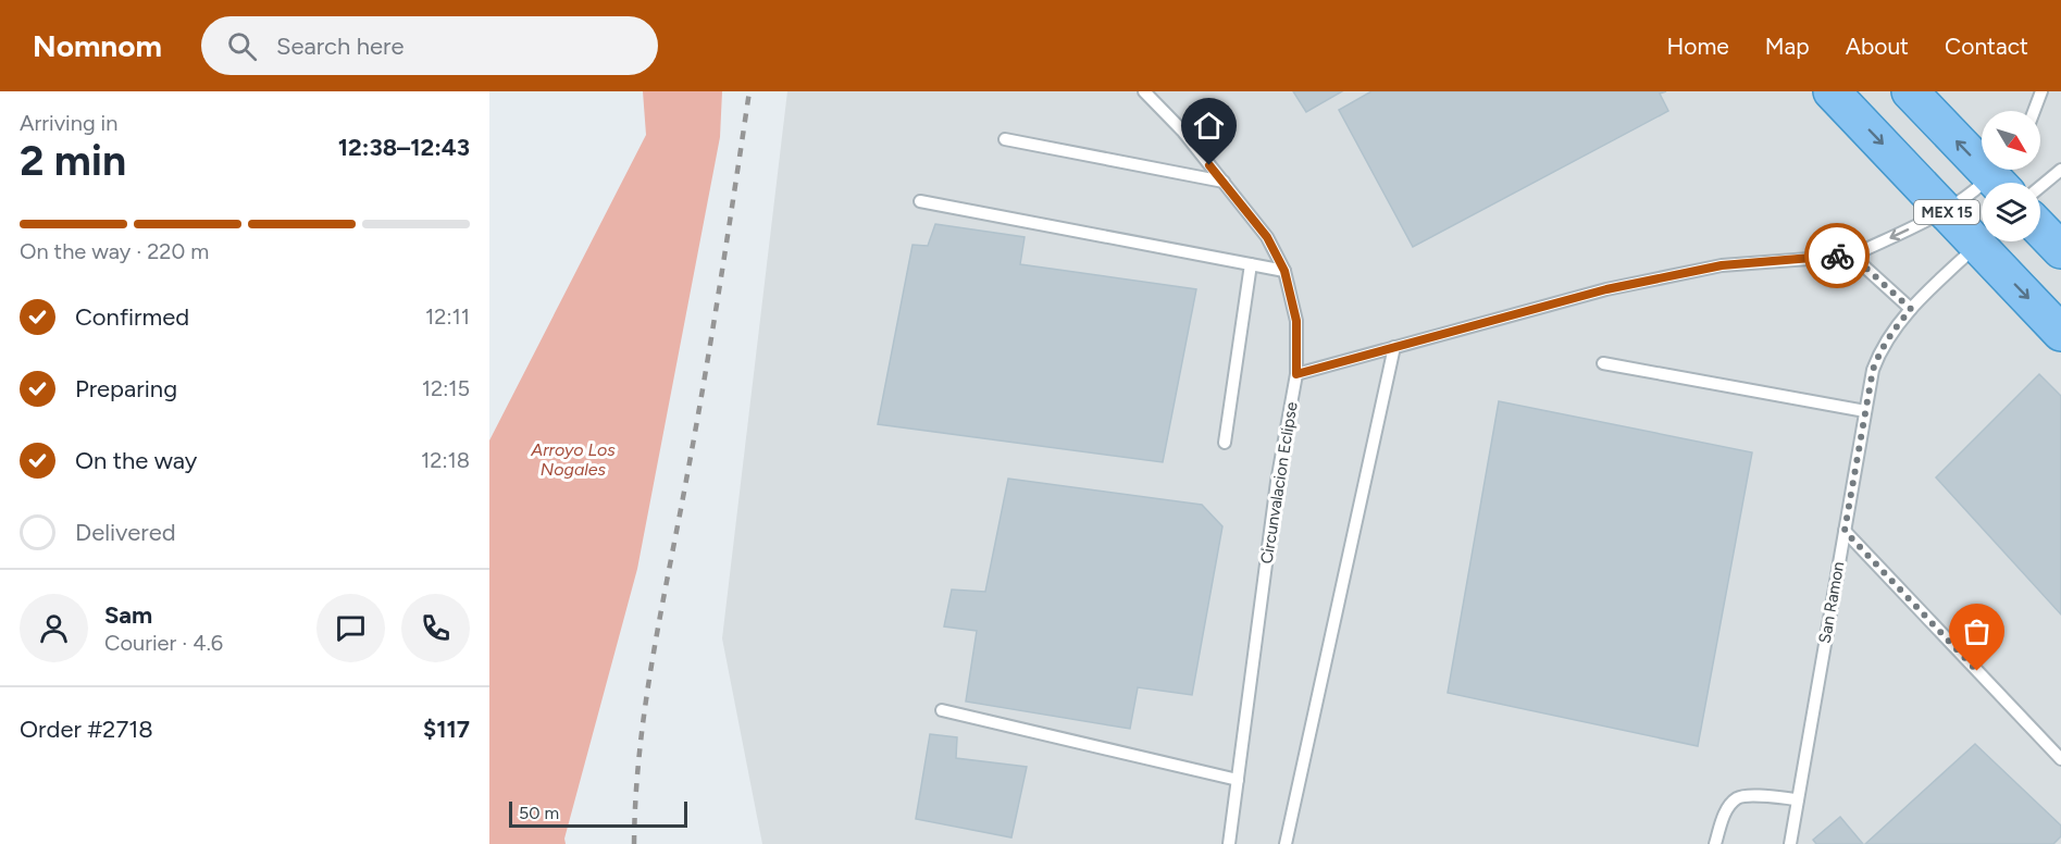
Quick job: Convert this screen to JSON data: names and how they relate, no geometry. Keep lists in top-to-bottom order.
{
  "streets": {
    "highway": ["MEX 15"],
    "lane": ["Circunvalacion Eclipse", "San Ramon"]
  },
  "water": ["Arroyo Los Nogales"],
  "scale_bar": "50 m",
  "north": "bottom right",
  "page": {
    "header": "Nomnom",
    "search": "Search here",
    "nav": [
      "Home",
      "Map",
      "About",
      "Contact"
    ],
    "heading": ["2 min", "Arriving in", "12:38–12:43"],
    "panel": [
      "Sam",
      "Courier · 4.6",
      "Order #2718",
      "$117"
    ],
    "bar": "On the way · 220 m",
    "list": [
      ["Confirmed", "12:11"],
      ["Preparing", "12:15"],
      ["On the way", "12:18"],
      "Delivered"
    ],
    "scale": "50 m"
  }
}
